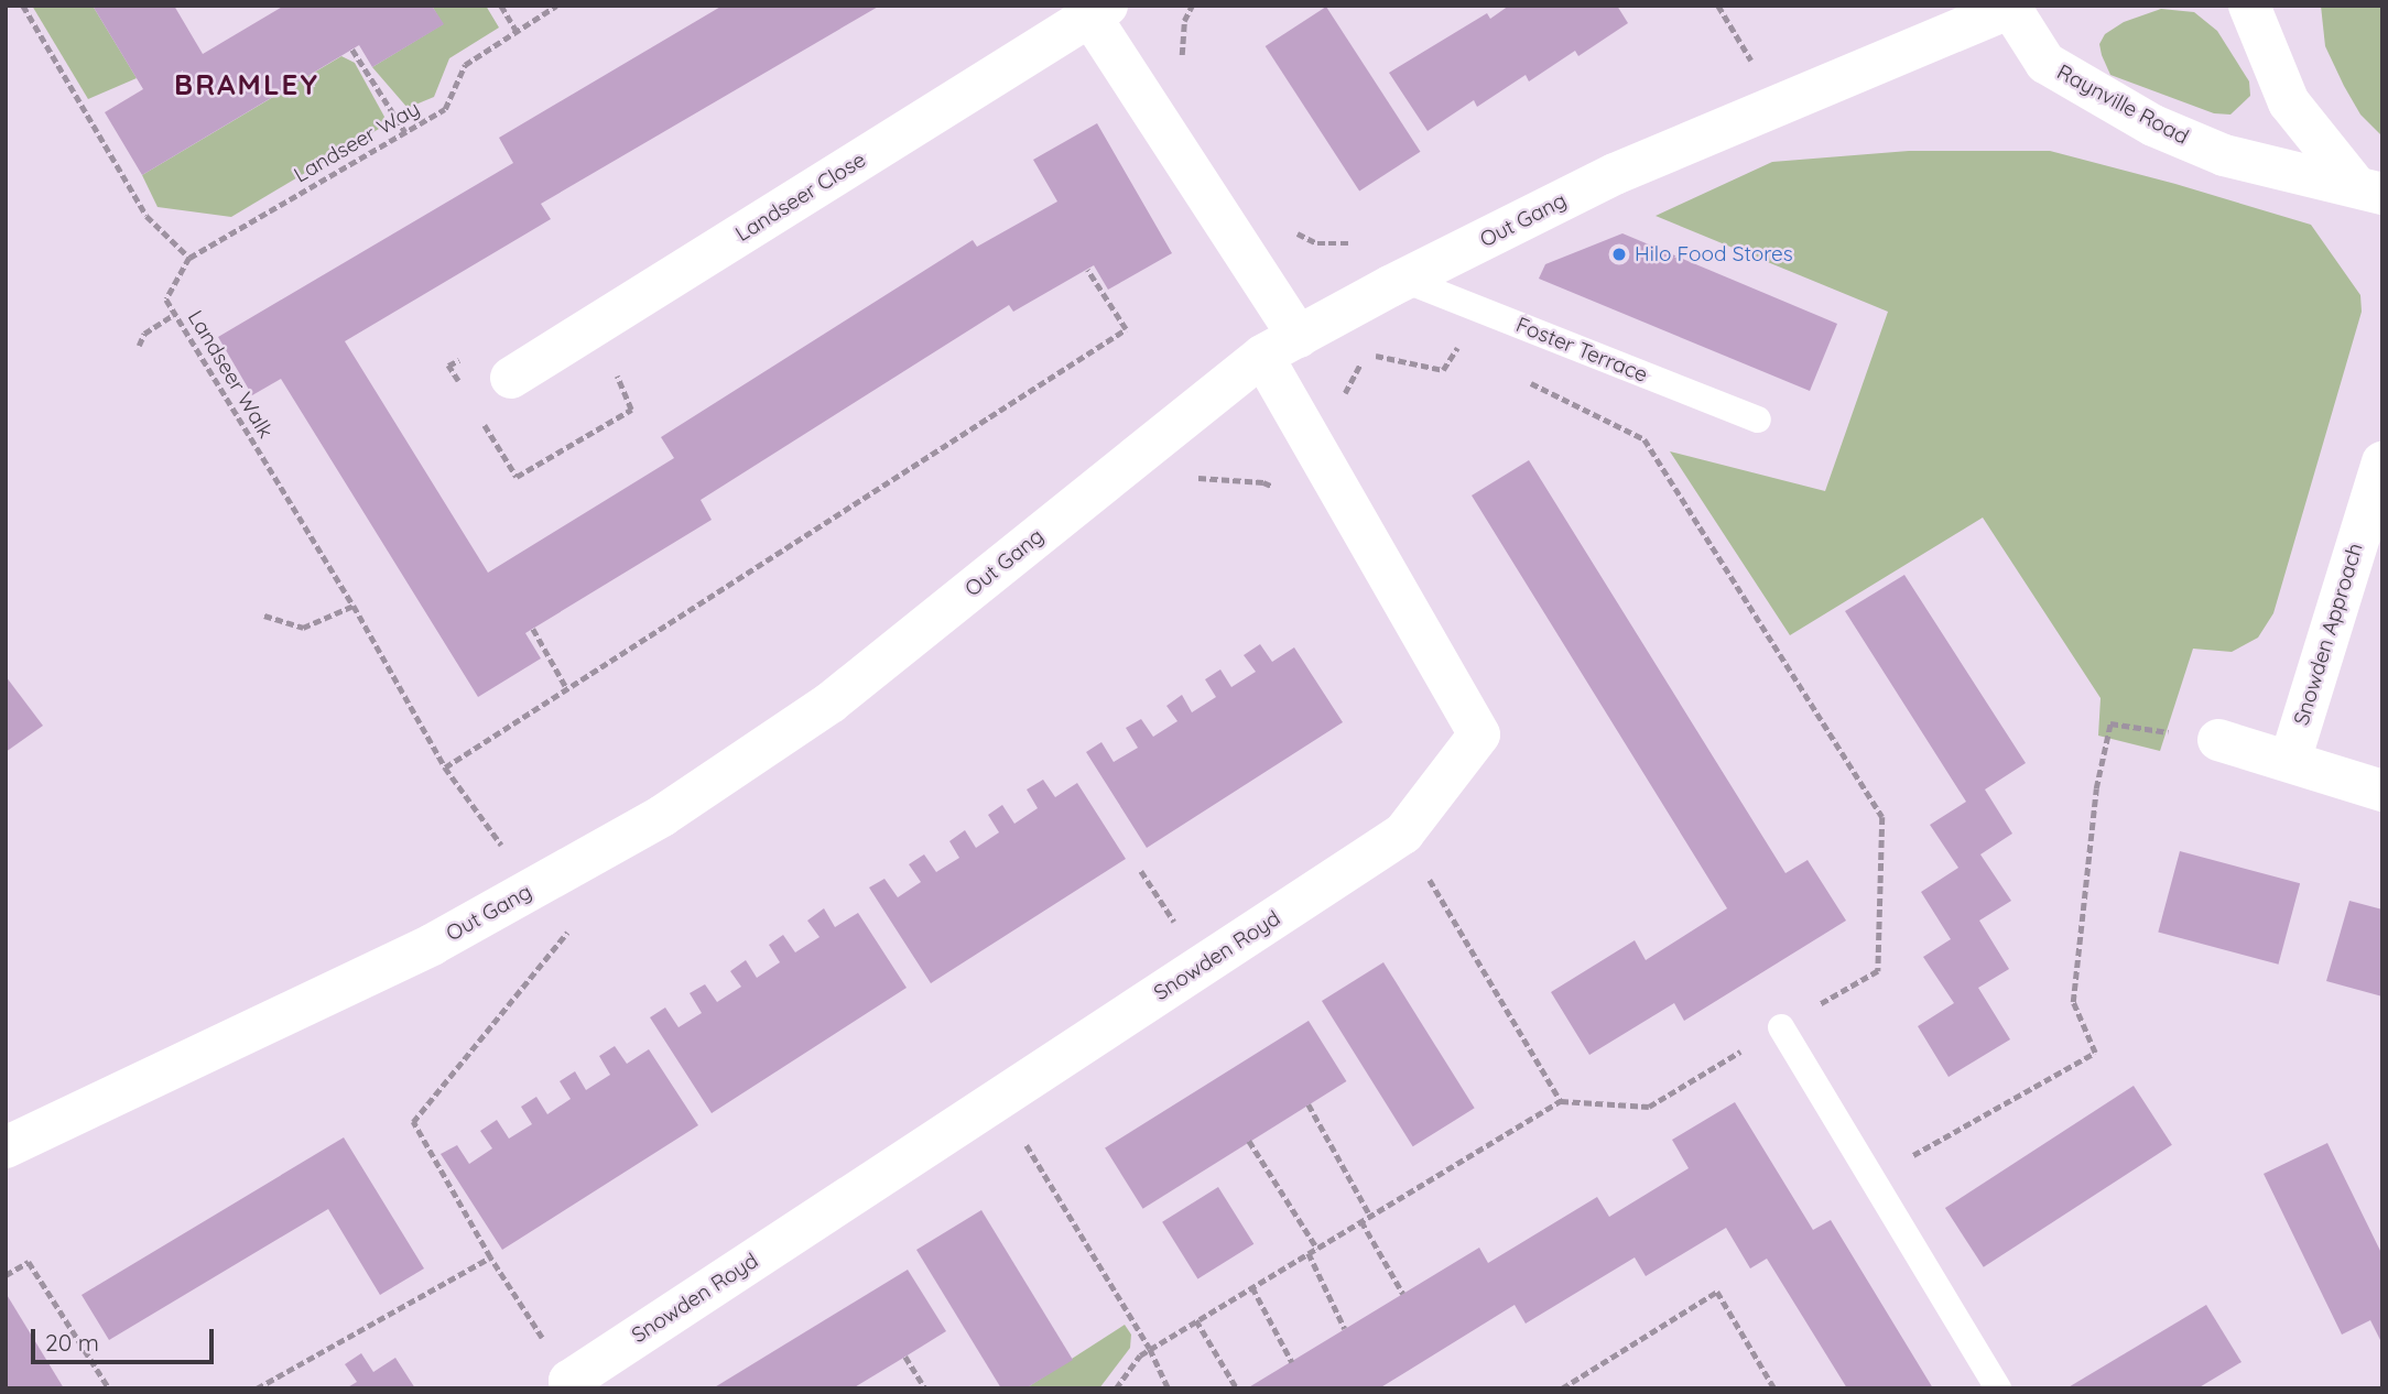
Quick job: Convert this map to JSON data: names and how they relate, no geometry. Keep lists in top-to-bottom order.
{
  "streets": {
    "street": [
      "Raynville Road",
      "Landseer Close",
      "Out Gang",
      "Snowden Approach",
      "Snowden Royd"
    ],
    "lane": ["Foster Terrace"],
    "path": ["Landseer Way", "Landseer Walk"]
  },
  "crossings": [
    ["Raynville Road", "Out Gang"],
    ["Landseer Way", "Landseer Walk"],
    ["Landseer Close", "Out Gang"],
    ["Landseer Close", "Snowden Royd"],
    ["Out Gang", "Foster Terrace"],
    ["Out Gang", "Landseer Walk"],
    ["Out Gang", "Snowden Royd"]
  ],
  "districts": ["BRAMLEY"],
  "places": ["Hilo Food Stores"],
  "scale_bar": "20 m"
}
